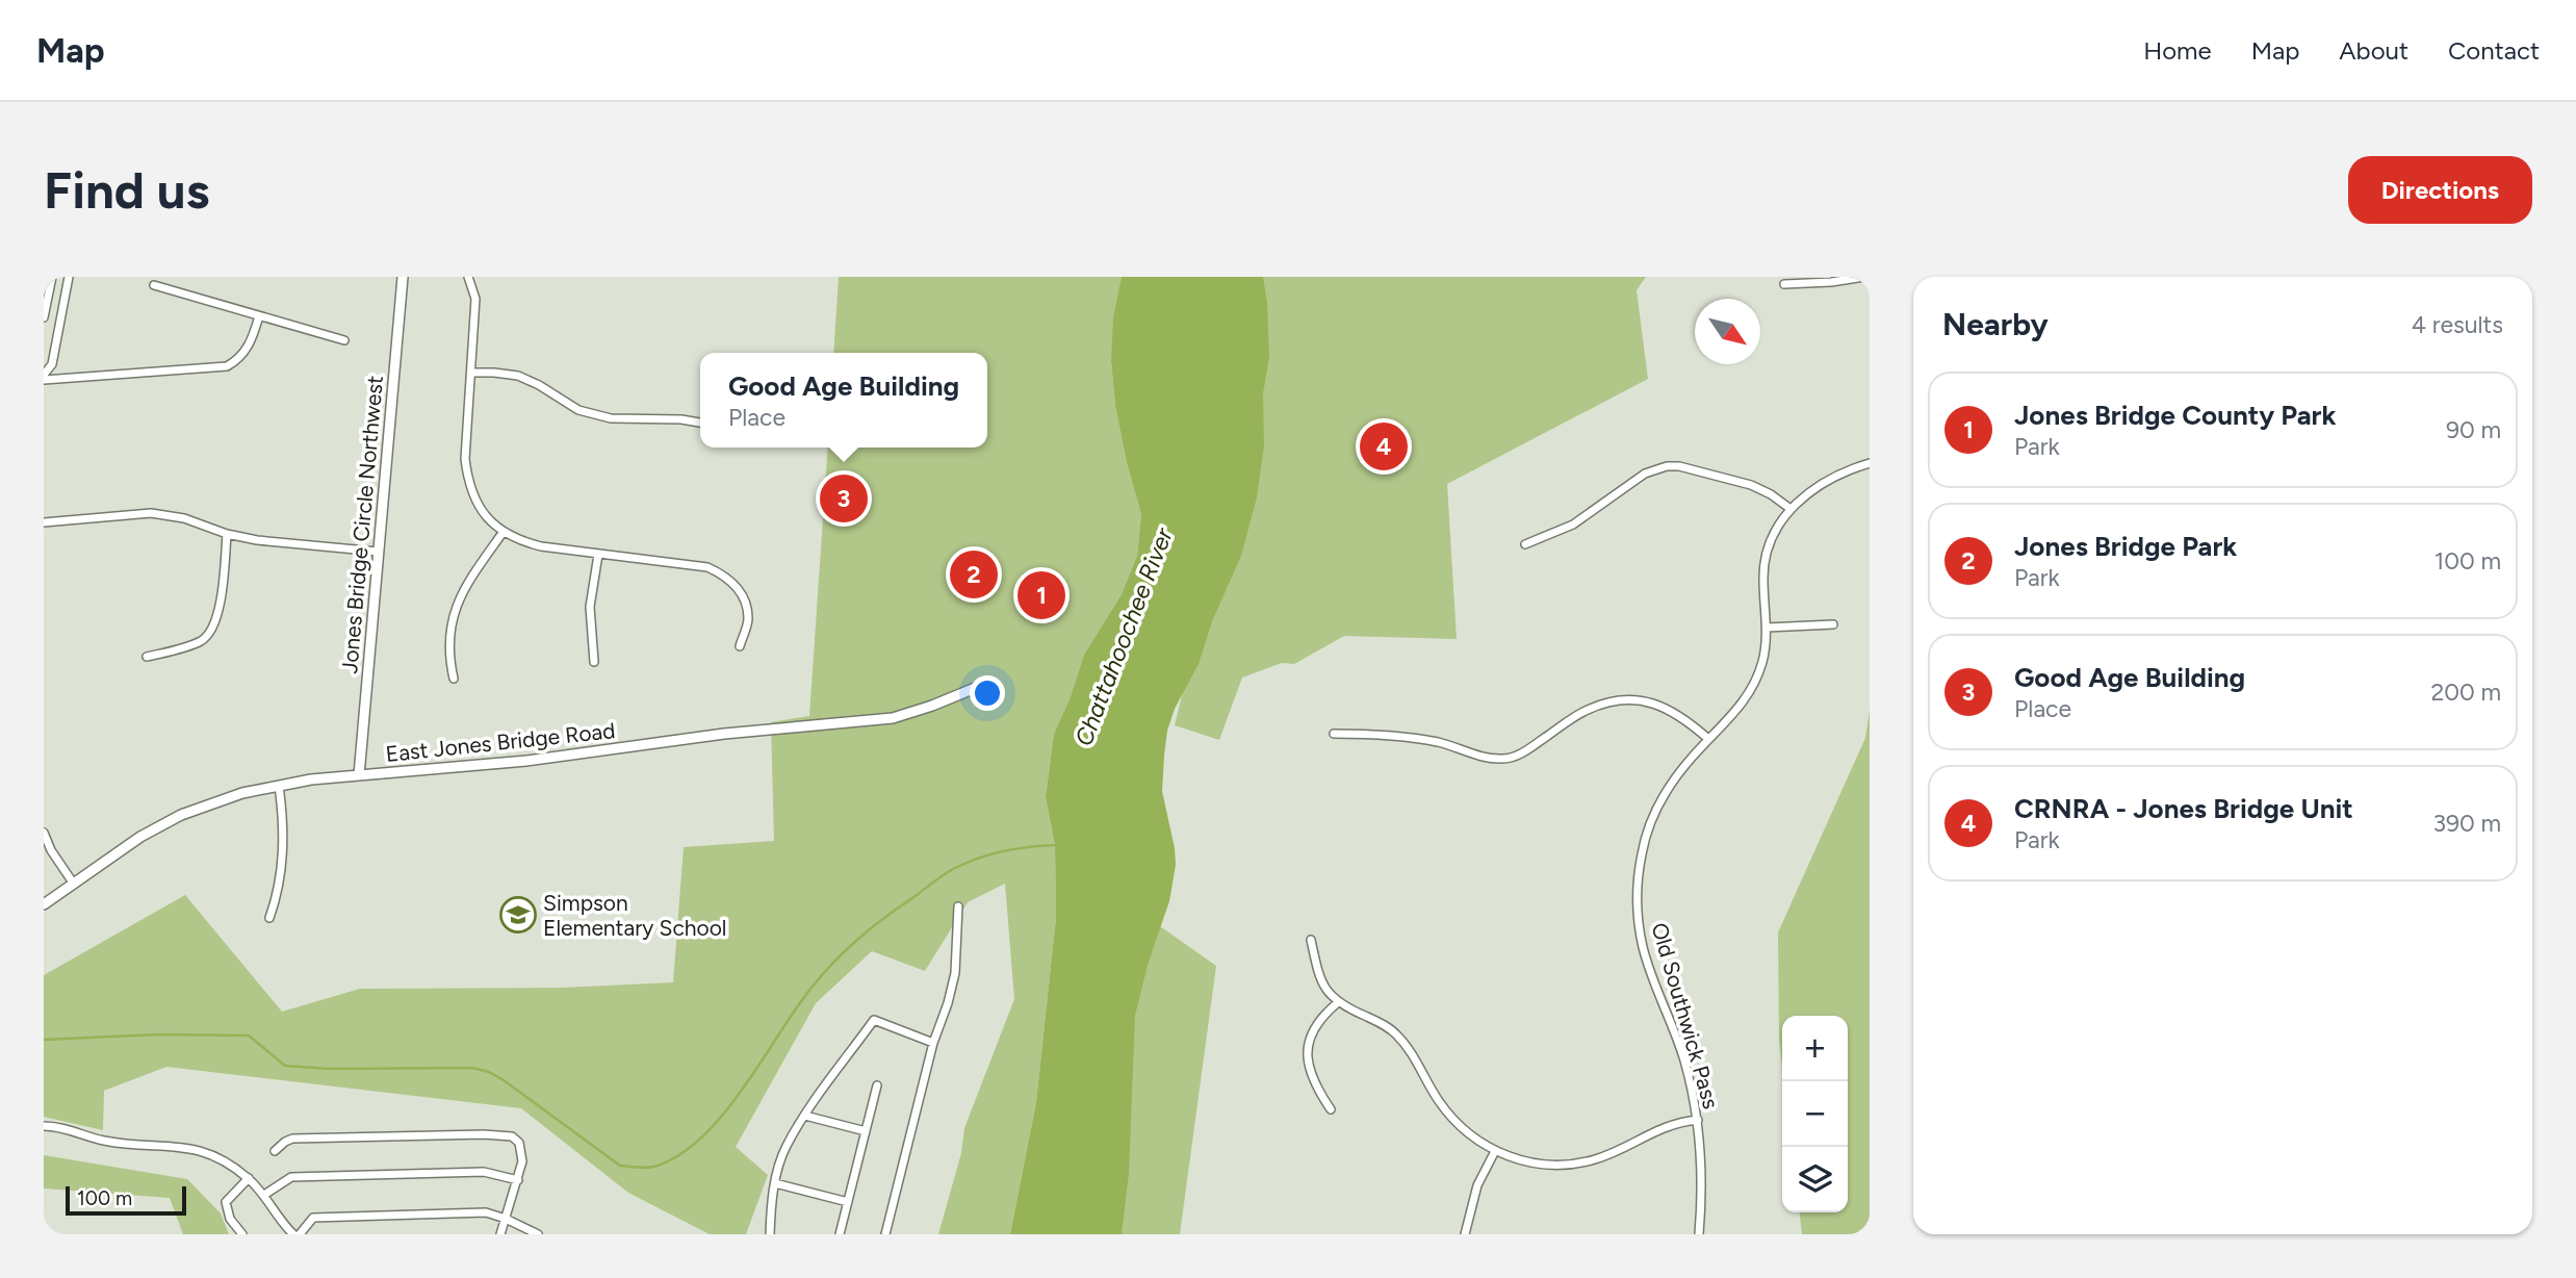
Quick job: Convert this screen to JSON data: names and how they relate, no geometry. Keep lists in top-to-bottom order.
{
  "streets": {
    "street": ["Jones Bridge Circle Northwest", "East Jones Bridge Road", "Old Southwick Pass"]
  },
  "crossings": [
    ["Jones Bridge Circle Northwest", "East Jones Bridge Road"]
  ],
  "water": ["Chattahoochee River"],
  "places": {
    "school or university": ["Simpson Elementary School"]
  },
  "scale_bar": "100 m",
  "north": "bottom right",
  "page": {
    "header": "Map",
    "nav": [
      "Home",
      "Map",
      "About",
      "Contact"
    ],
    "buttons": "Directions",
    "title": "Find us",
    "heading": ["Nearby", "4 results"],
    "popup": ["Good Age Building", "Place"],
    "list": [
      {
        "mark": "1",
        "name": "Jones Bridge County Park",
        "note": "Park",
        "value": "90 m"
      },
      {
        "mark": "2",
        "name": "Jones Bridge Park",
        "note": "Park",
        "value": "100 m"
      },
      {
        "mark": "3",
        "name": "Good Age Building",
        "note": "Place",
        "value": "200 m"
      },
      {
        "mark": "4",
        "name": "CRNRA - Jones Bridge Unit",
        "note": "Park",
        "value": "390 m"
      }
    ],
    "pins": [
      "4",
      "3",
      "2",
      "1"
    ],
    "map_buttons": ["+", "−"],
    "scale": "100 m"
  }
}
